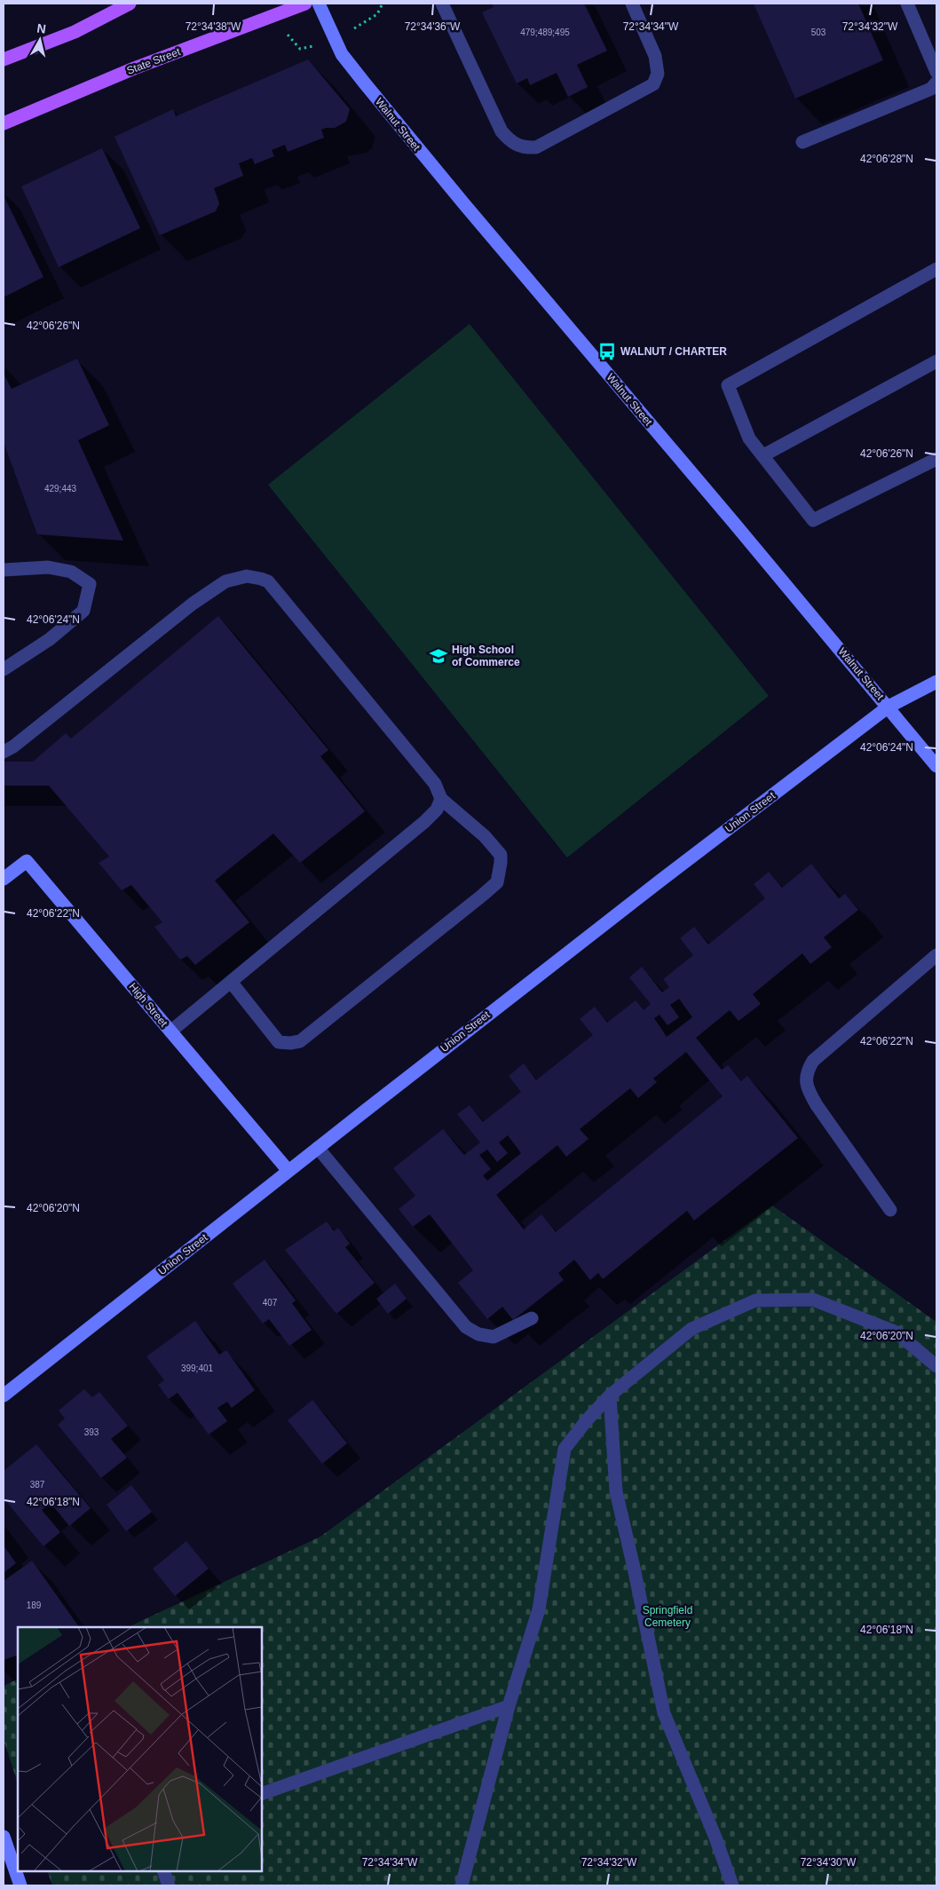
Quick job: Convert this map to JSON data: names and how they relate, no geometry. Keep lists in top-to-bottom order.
{
  "streets": {
    "main road": ["State Street"],
    "street": ["Walnut Street", "Union Street", "High Street"]
  },
  "crossings": [
    ["Walnut Street", "Union Street"],
    ["Union Street", "High Street"]
  ],
  "parks": ["Springfield Cemetery"],
  "places": {
    "bus stop": ["WALNUT / CHARTER"],
    "school or university": ["High School of Commerce"]
  },
  "house_numbers": [
    "479;489;495",
    "503",
    "429;443",
    "407",
    "399;401",
    "393",
    "387",
    "189"
  ],
  "north": "top",
  "coordinates": [
    "72°34'38\"W",
    "72°34'36\"W",
    "72°34'34\"W",
    "72°34'32\"W",
    "42°06'28\"N",
    "42°06'26\"N",
    "42°06'24\"N",
    "42°06'22\"N",
    "42°06'20\"N",
    "42°06'18\"N",
    "72°34'30\"W"
  ]
}
